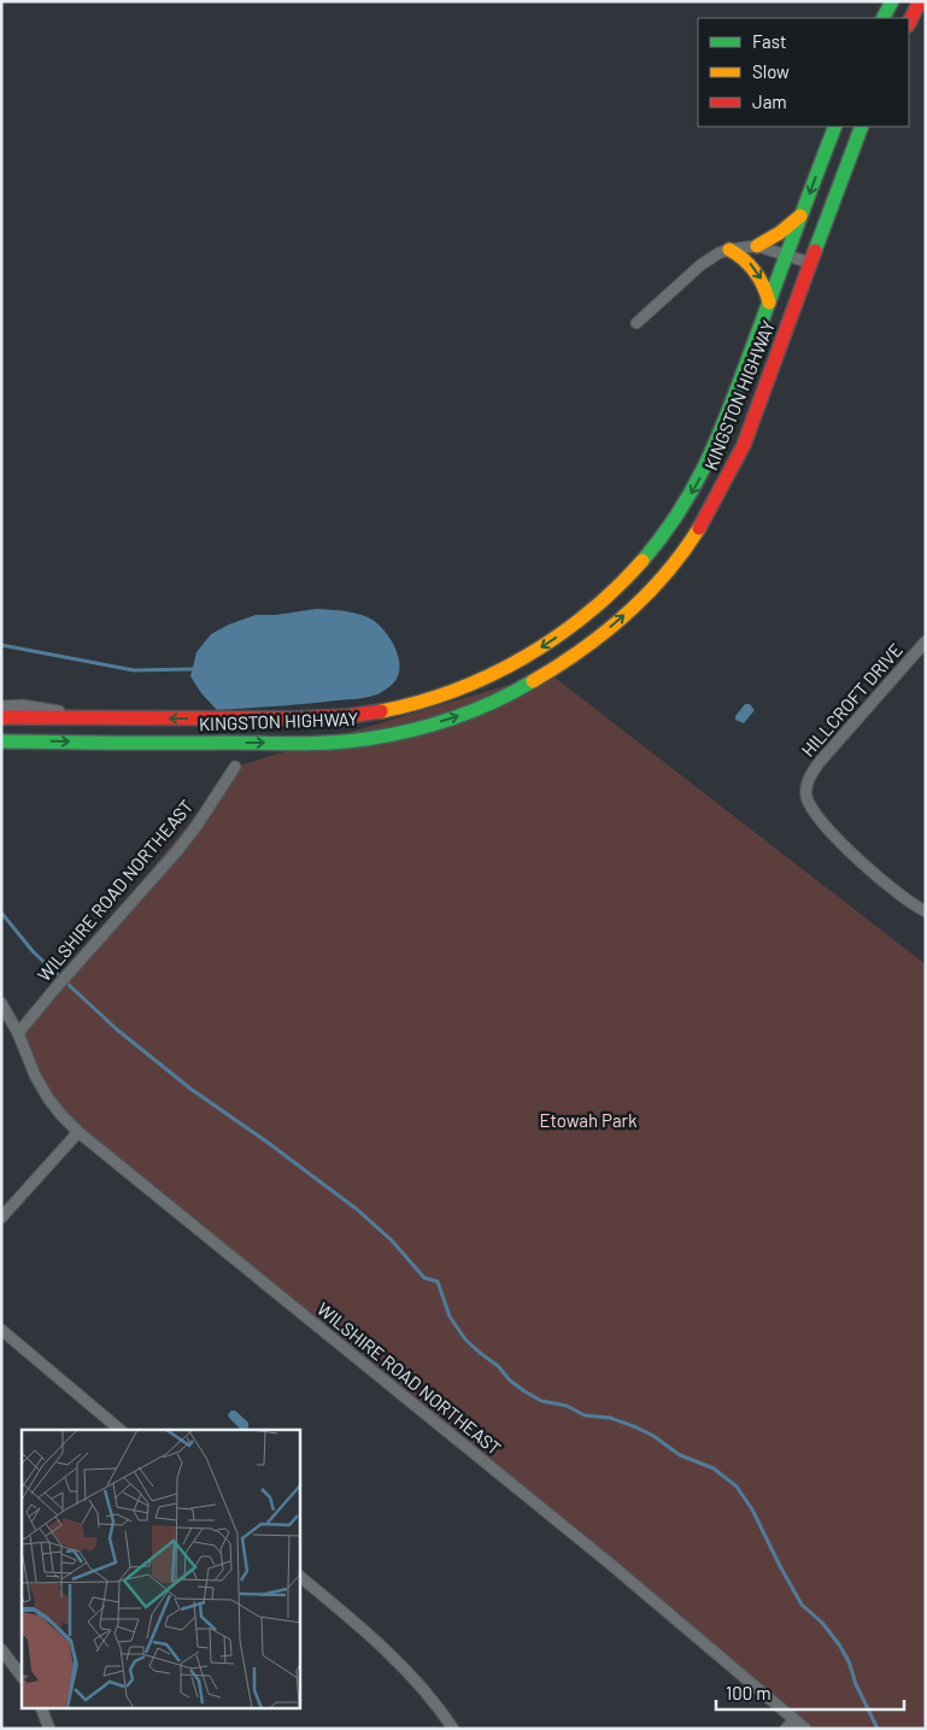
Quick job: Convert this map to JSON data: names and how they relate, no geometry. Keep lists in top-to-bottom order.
{
  "streets": {
    "main road": ["KINGSTON HIGHWAY"],
    "street": ["HILLCROFT DRIVE", "WILSHIRE ROAD NORTHEAST"]
  },
  "parks": ["Etowah Park"],
  "legend": ["Fast", "Slow", "Jam"],
  "scale_bar": "100 m"
}
